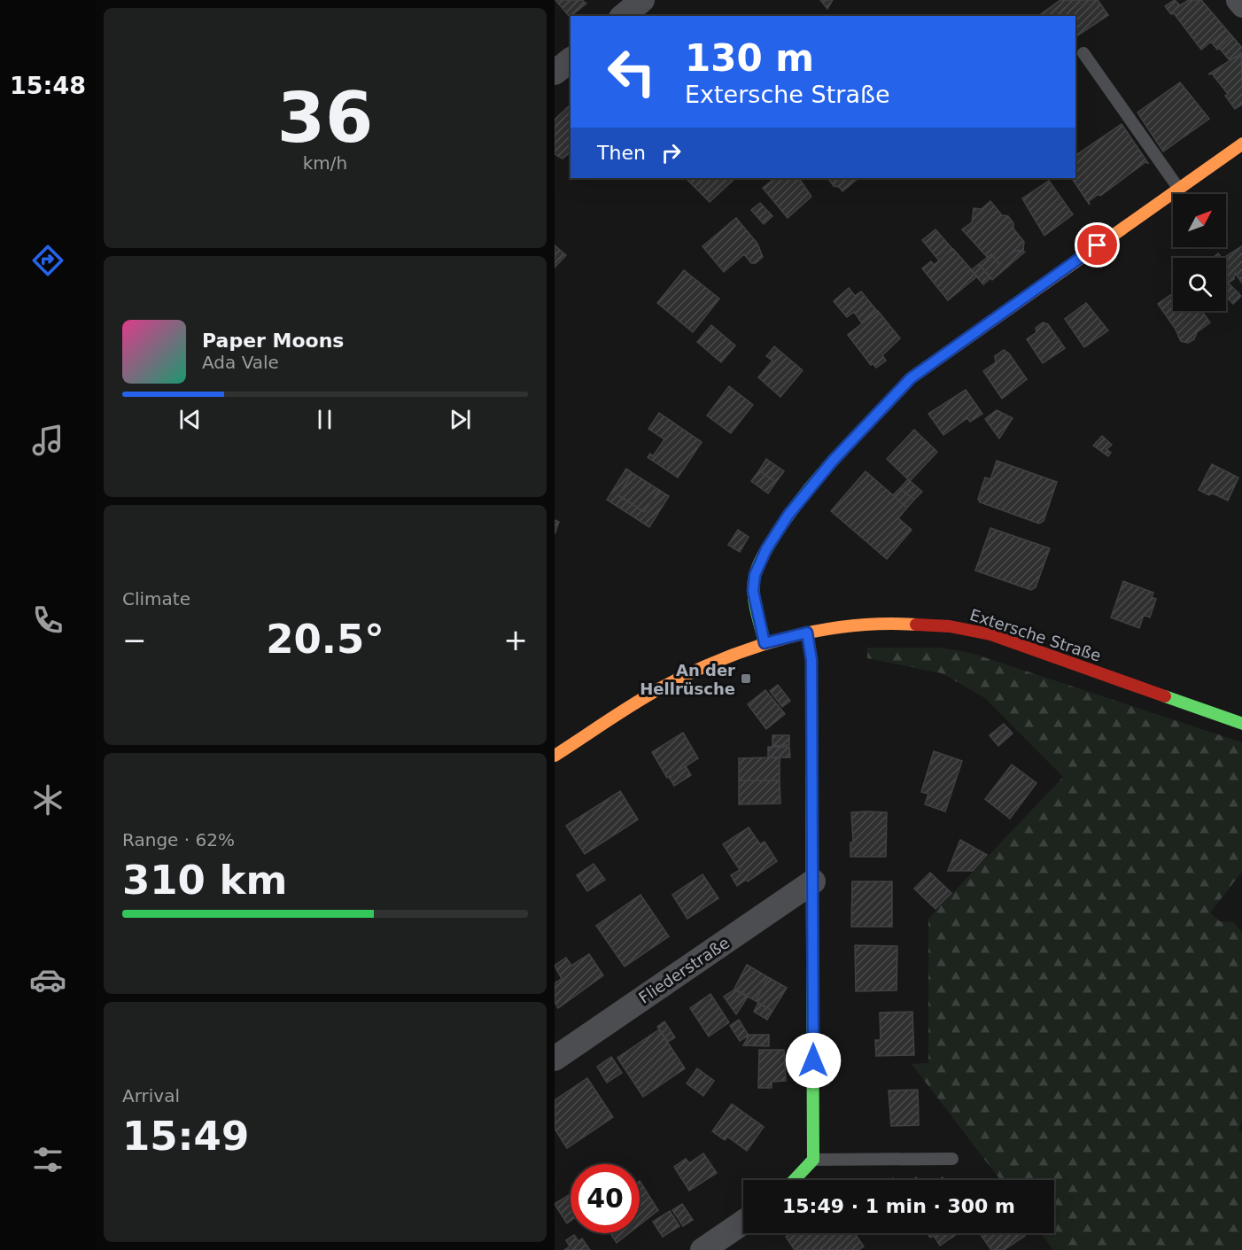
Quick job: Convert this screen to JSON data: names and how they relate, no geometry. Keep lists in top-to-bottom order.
{
  "streets": {
    "street": ["Extersche Straße", "Fliederstraße"]
  },
  "places": {
    "transit": ["An der Hellrüsche"]
  },
  "north": "top right",
  "page": {
    "tabs": "15:48",
    "tile": [
      ["36", "km/h"],
      "Climate",
      ["Range · 62%", "310 km"],
      ["Arrival", "15:49"]
    ],
    "turn": ["130 m", "Extersche Straße"],
    "then": "Then",
    "song": ["Paper Moons", "Ada Vale"],
    "heat": ["−", "20.5°", "+"],
    "limit": "40",
    "trip": "15:49 · 1 min · 300 m"
  }
}
